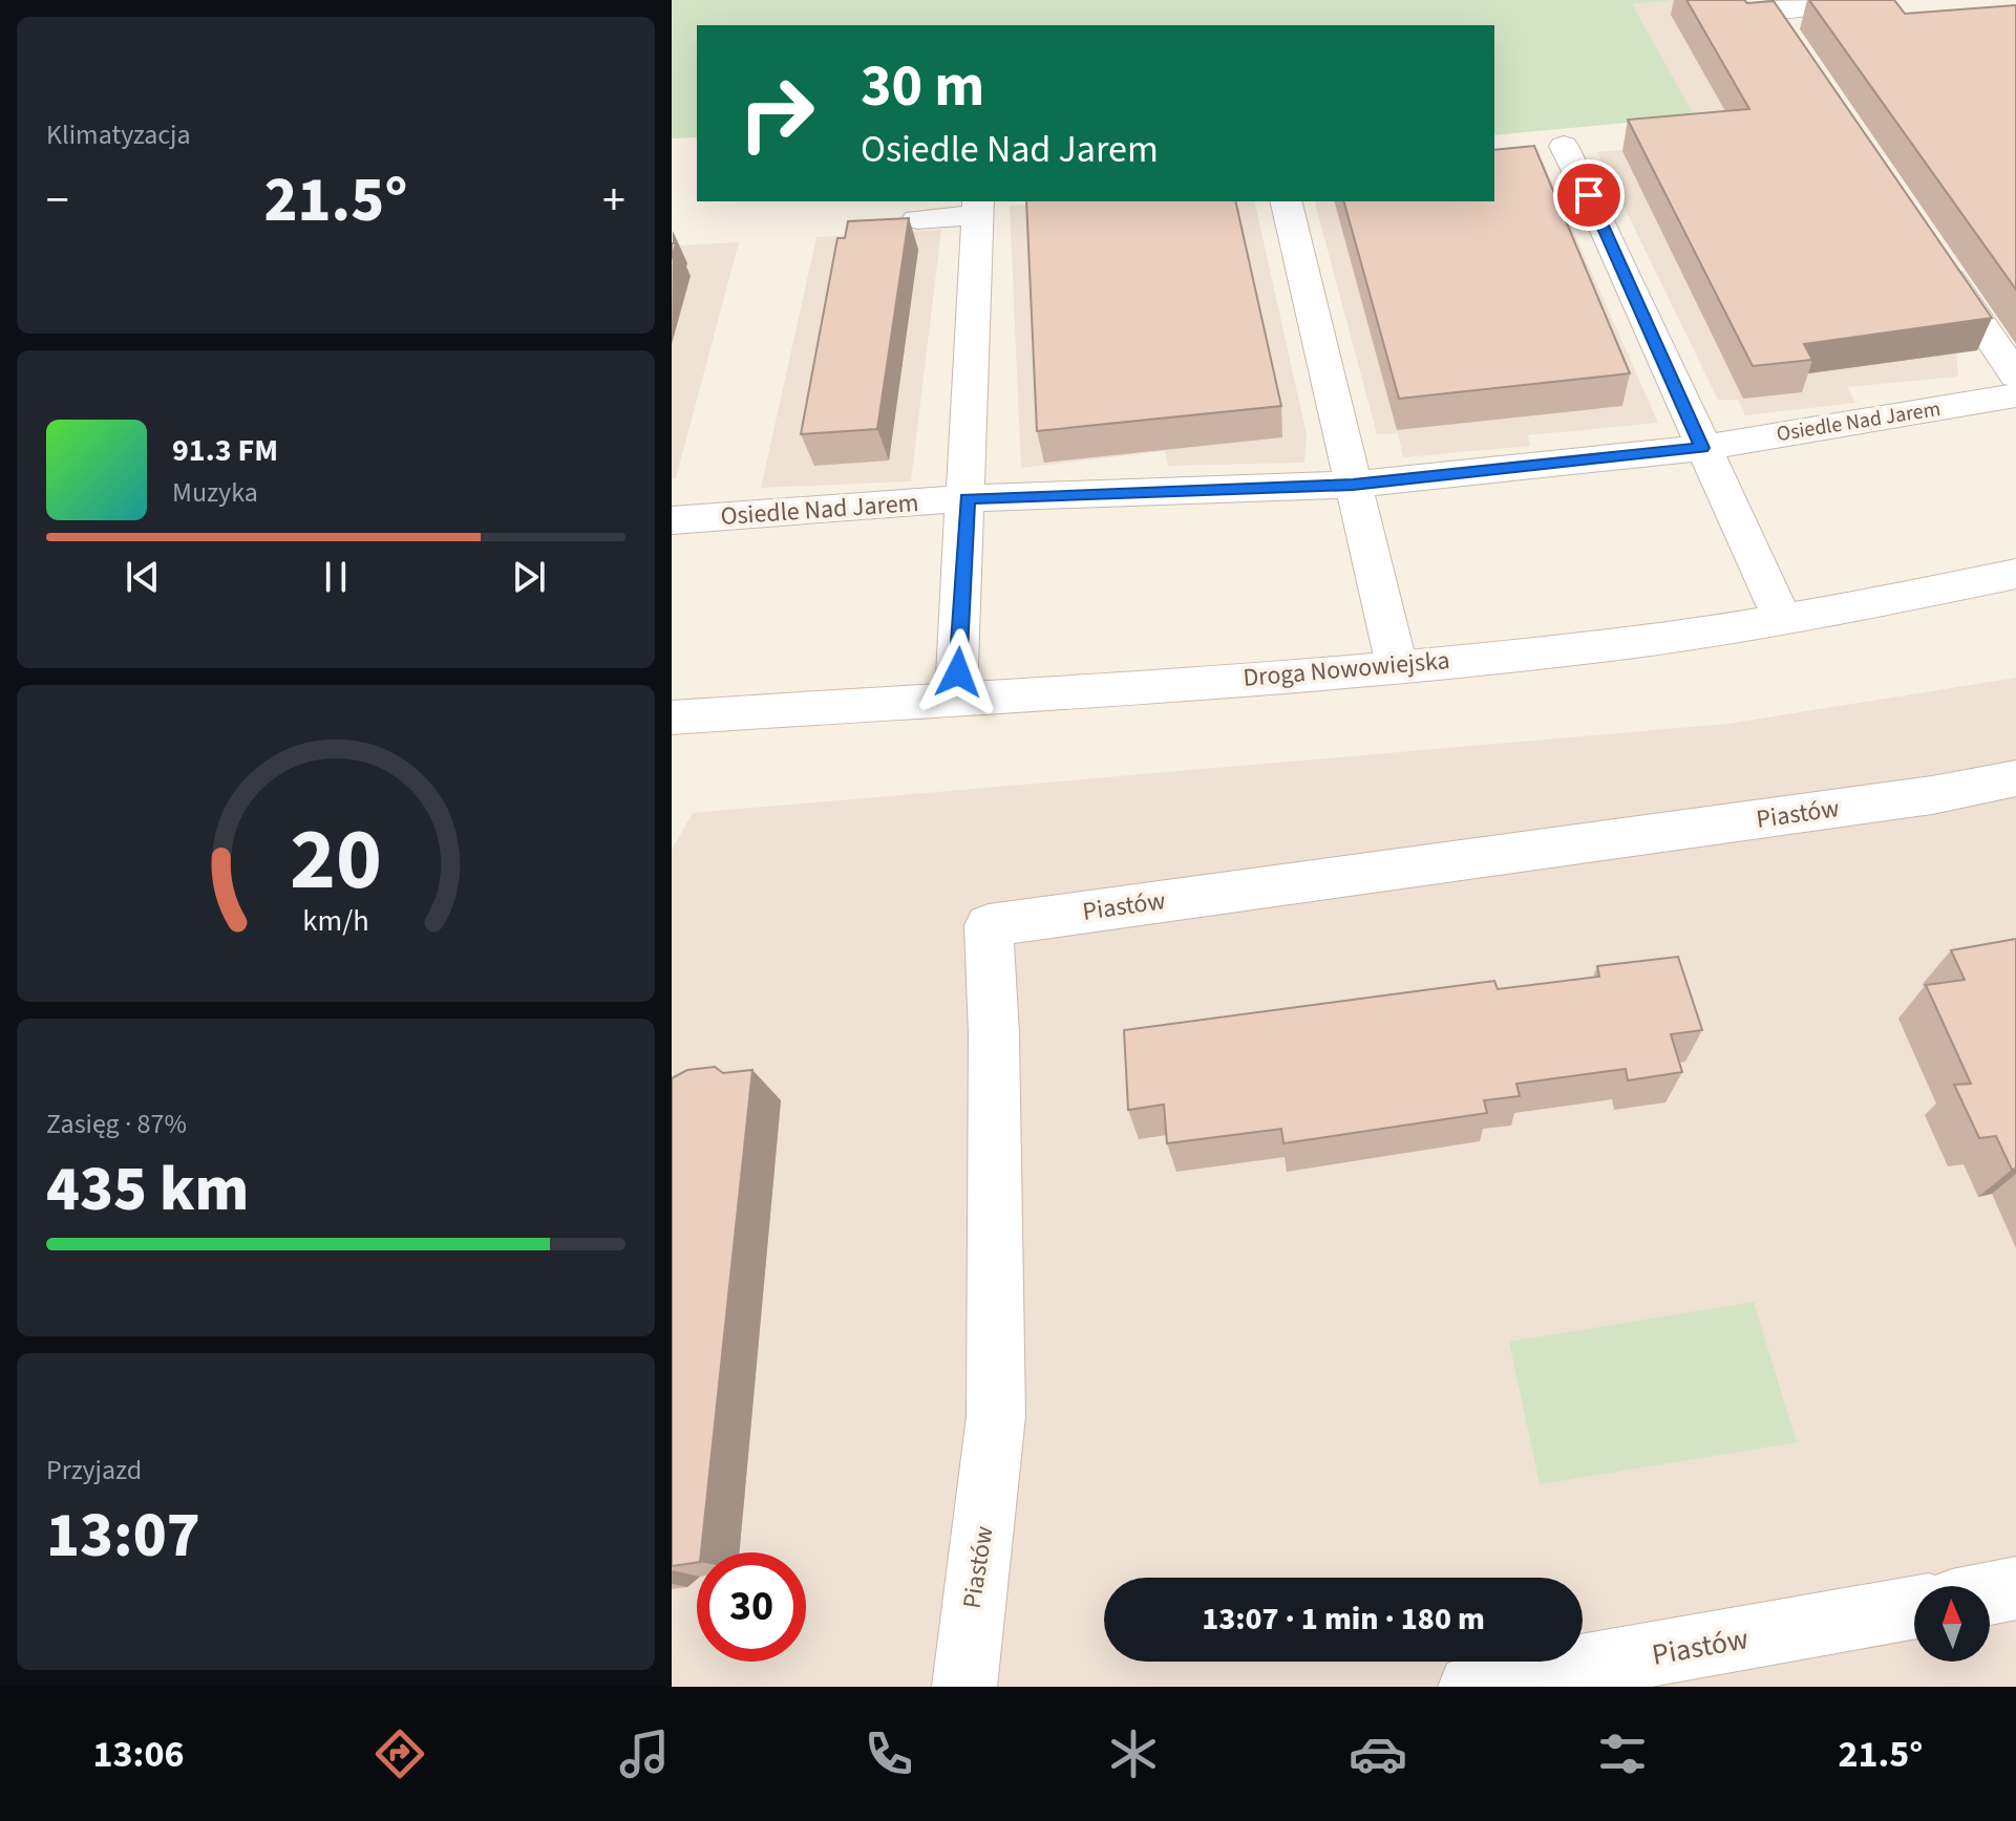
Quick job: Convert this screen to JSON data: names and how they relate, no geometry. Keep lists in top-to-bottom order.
{
  "streets": {
    "street": ["Osiedle Nad Jarem", "Droga Nowowiejska", "Piastów"]
  },
  "north": "top",
  "page": {
    "tile": [
      "Klimatyzacja",
      ["Zasięg · 87%", "435 km"],
      ["Przyjazd", "13:07"]
    ],
    "turn": ["30 m", "Osiedle Nad Jarem"],
    "heat": ["−", "21.5°", "+"],
    "song": ["91.3 FM", "Muzyka"],
    "limit": "30",
    "trip": "13:07 · 1 min · 180 m",
    "tabs": ["13:06", "21.5°"],
    "gauge": ["20", "km/h"]
  }
}
